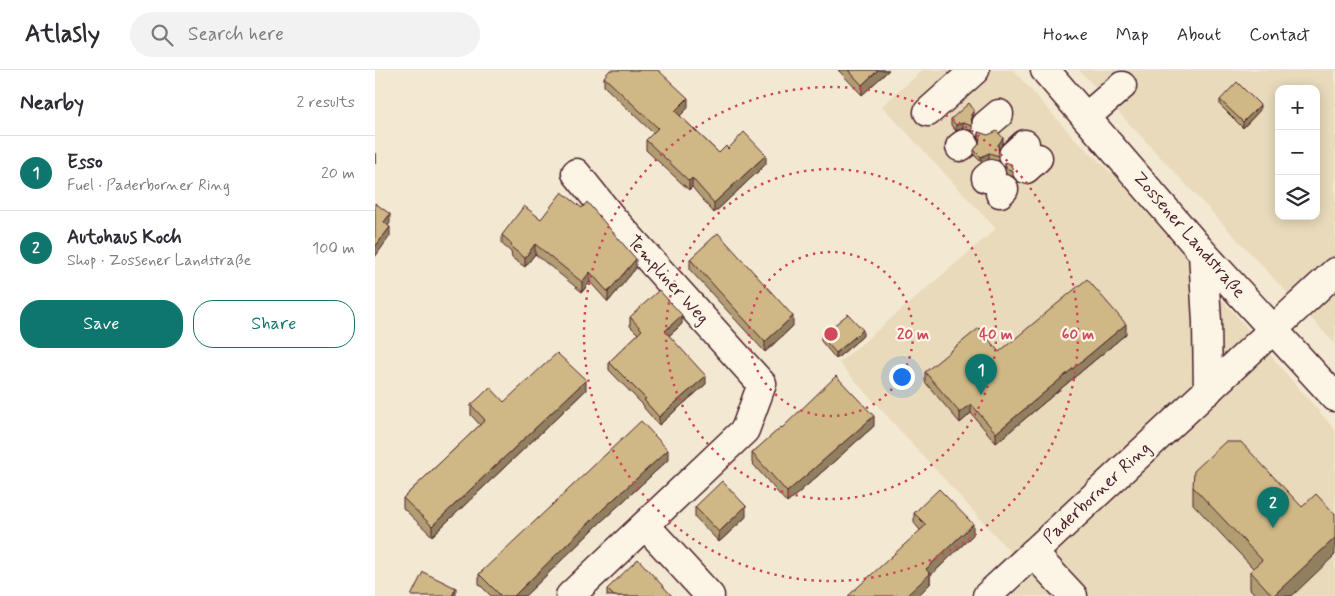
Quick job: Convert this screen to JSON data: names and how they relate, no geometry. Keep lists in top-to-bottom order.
{
  "streets": {
    "street": ["Zossener Landstraße", "Templiner Weg", "Paderborner Ring"]
  },
  "crossings": [
    ["Zossener Landstraße", "Paderborner Ring"]
  ],
  "page": {
    "header": "Atlasly",
    "search": "Search here",
    "nav": [
      "Home",
      "Map",
      "About",
      "Contact"
    ],
    "heading": ["Nearby", "2 results"],
    "map_buttons": ["+", "−"],
    "list": [
      {
        "mark": "1",
        "name": "Esso",
        "note": "Fuel · Paderborner Ring",
        "value": "20 m"
      },
      {
        "mark": "2",
        "name": "Autohaus Koch",
        "note": "Shop · Zossener Landstraße",
        "value": "100 m"
      }
    ],
    "buttons": ["Save", "Share"],
    "pins": ["1", "2"]
  },
  "rings": ["20 m", "40 m", "60 m"]
}
